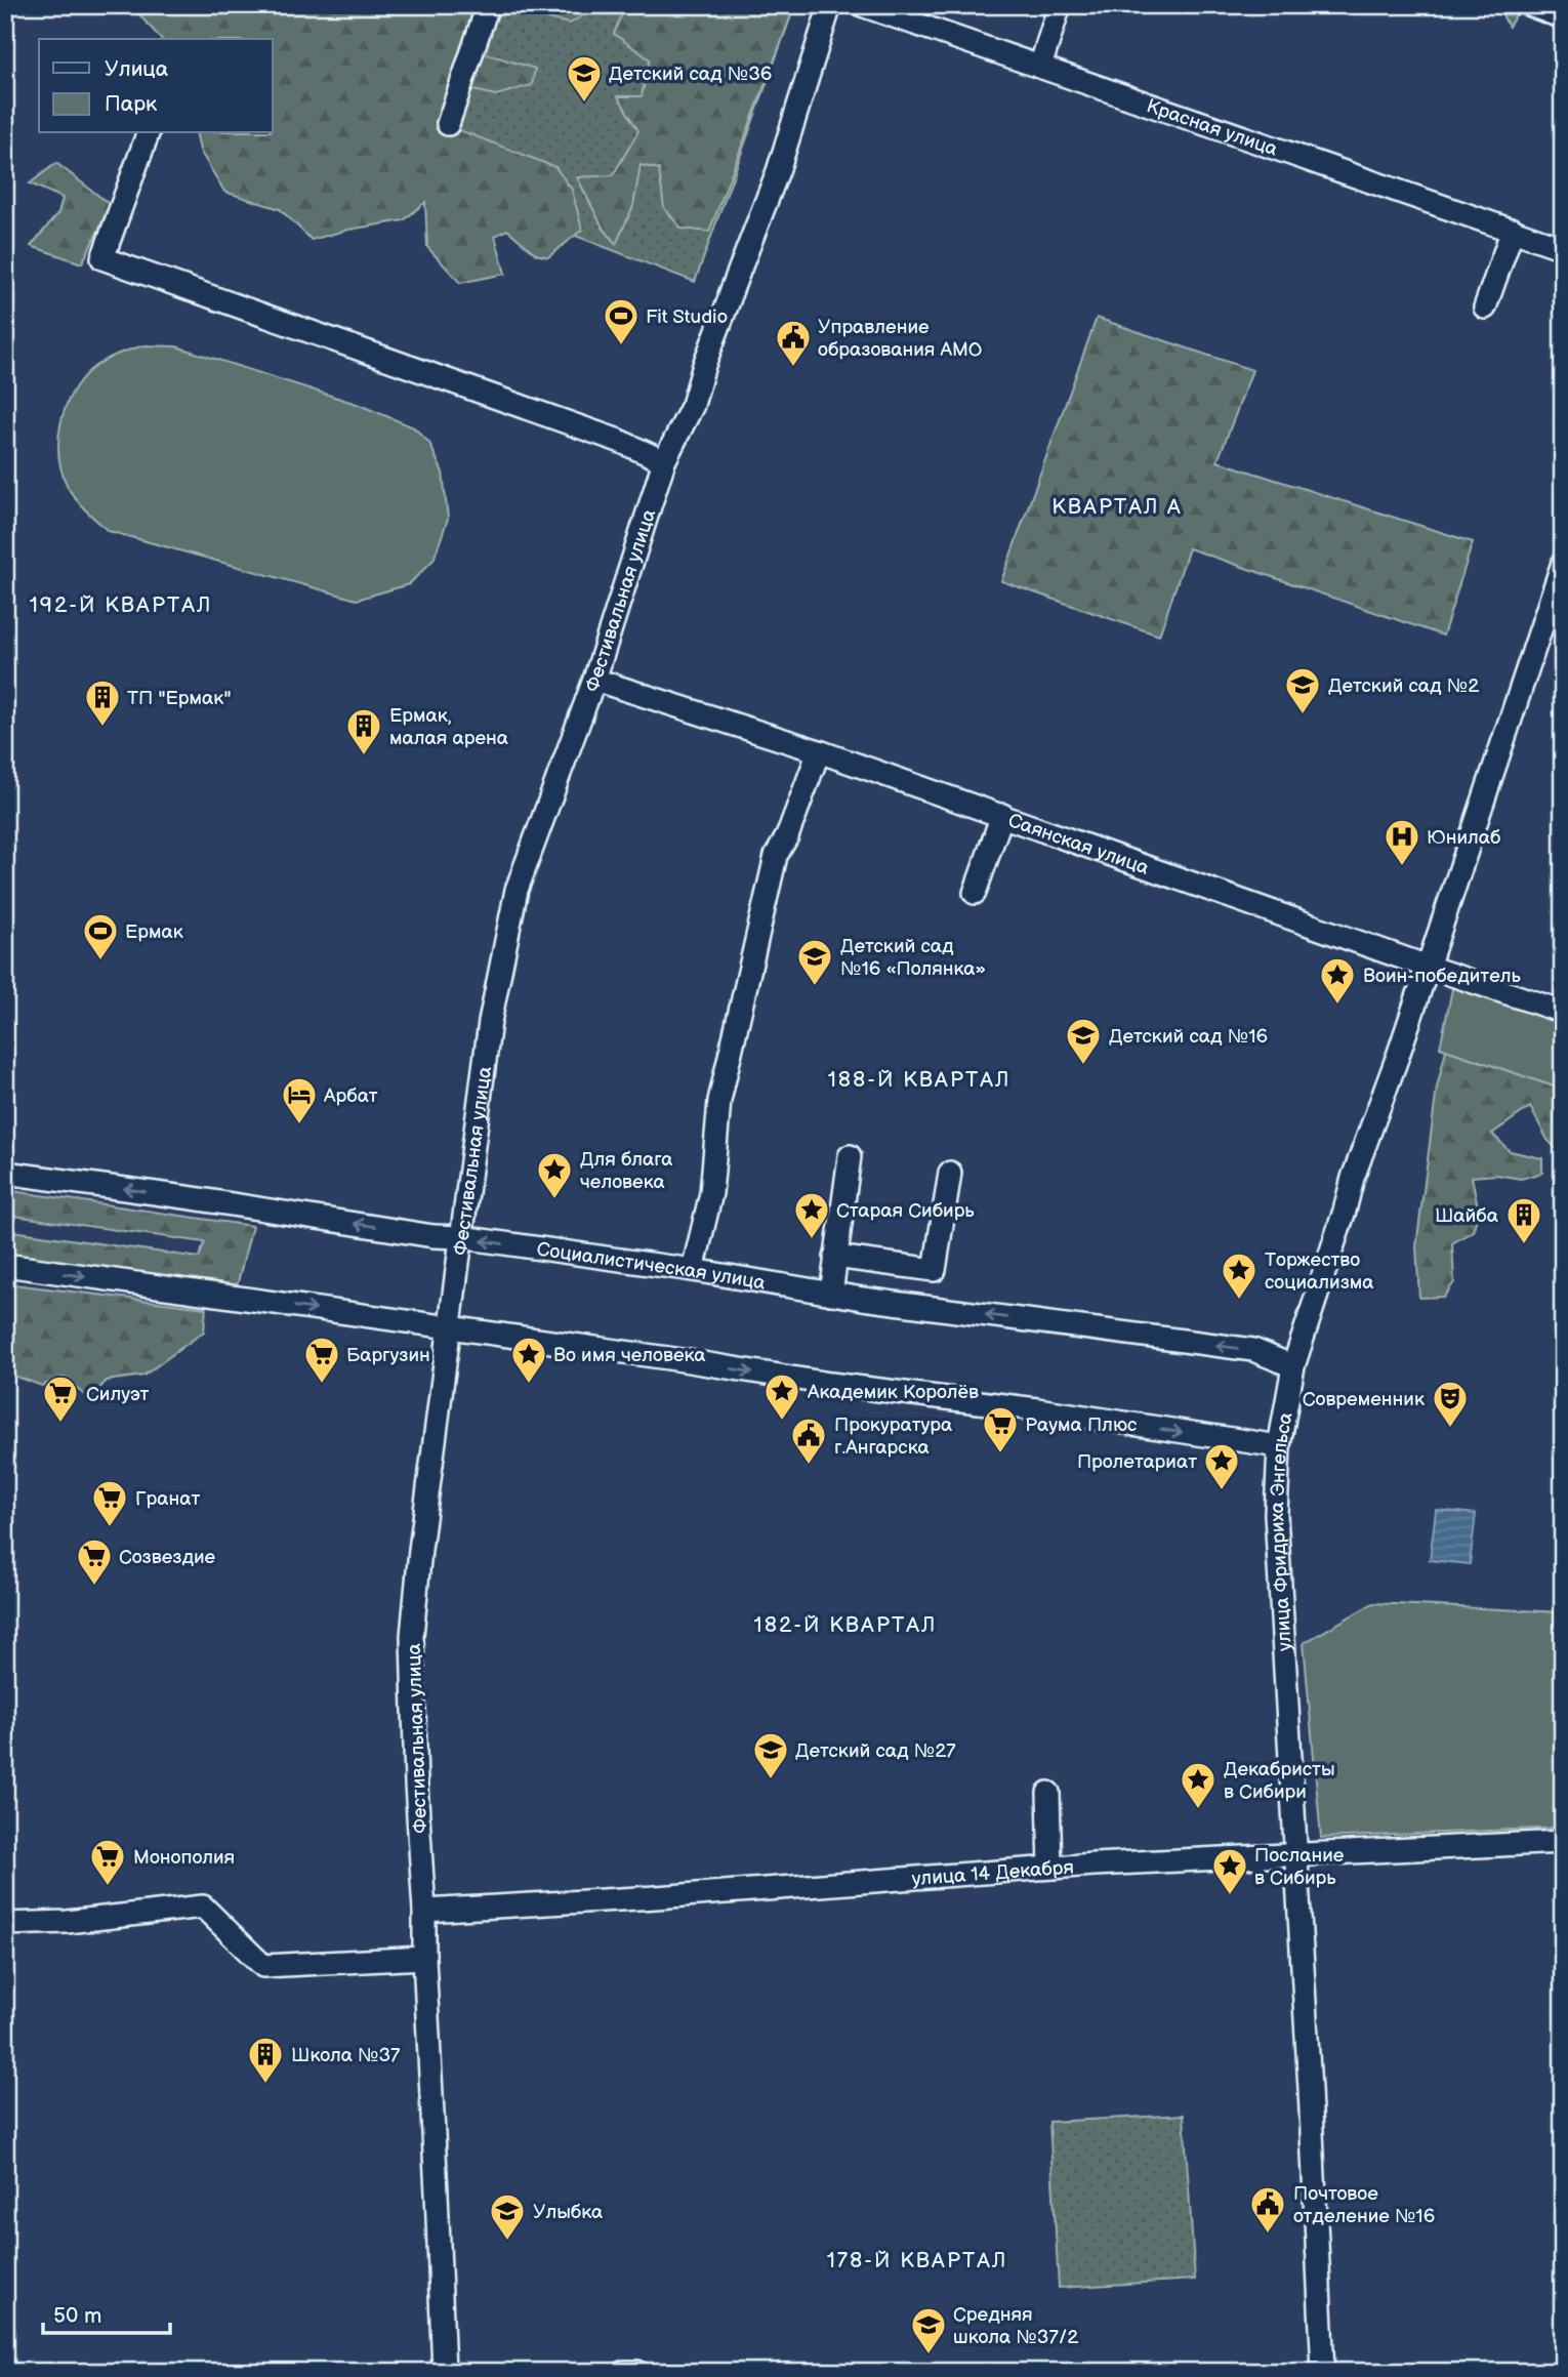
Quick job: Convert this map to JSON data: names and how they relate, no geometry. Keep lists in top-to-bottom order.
{
  "streets": {
    "street": [
      "Красная улица",
      "Фестивальная улица",
      "Саянская улица",
      "Социалистическая улица",
      "улица Фридриха Энгельса",
      "улица 14 Декабря"
    ]
  },
  "crossings": [
    ["Фестивальная улица", "Саянская улица"],
    ["Фестивальная улица", "Социалистическая улица"],
    ["Фестивальная улица", "улица 14 Декабря"],
    ["Саянская улица", "улица Фридриха Энгельса"],
    ["Социалистическая улица", "улица Фридриха Энгельса"],
    ["улица Фридриха Энгельса", "улица 14 Декабря"]
  ],
  "districts": [
    "КВАРТАЛ А",
    "192-Й КВАРТАЛ",
    "188-Й КВАРТАЛ",
    "182-Й КВАРТАЛ",
    "178-Й КВАРТАЛ"
  ],
  "places": {
    "school or university": [
      "Детский сад №36",
      "Детский сад №2",
      "Детский сад №16 «Полянка»",
      "Детский сад №16",
      "Детский сад №27",
      "Улыбка",
      "Средняя школа №37/2"
    ],
    "sports": ["Fit Studio", "Ермак"],
    "public building": ["Управление образования АМО", "Прокуратура г.Ангарска", "Почтовое отделение №16"],
    "building": [
      "ТП \"Ермак\"",
      "Ермак, малая арена",
      "Шайба",
      "Школа №37"
    ],
    "hospital": ["Юнилаб"],
    "place": [
      "Воин-победитель",
      "Для блага человека",
      "Старая Сибирь",
      "Торжество социализма",
      "Во имя человека",
      "Академик Королёв",
      "Пролетариат",
      "Декабристы в Сибири",
      "Послание в Сибирь"
    ],
    "hotel": ["Арбат"],
    "supermarket": [
      "Баргузин",
      "Силуэт",
      "Раума Плюс",
      "Гранат",
      "Созвездие",
      "Монополия"
    ],
    "theatre": ["Современник"]
  },
  "legend": ["Улица", "Парк"],
  "scale_bar": "50 m"
}
